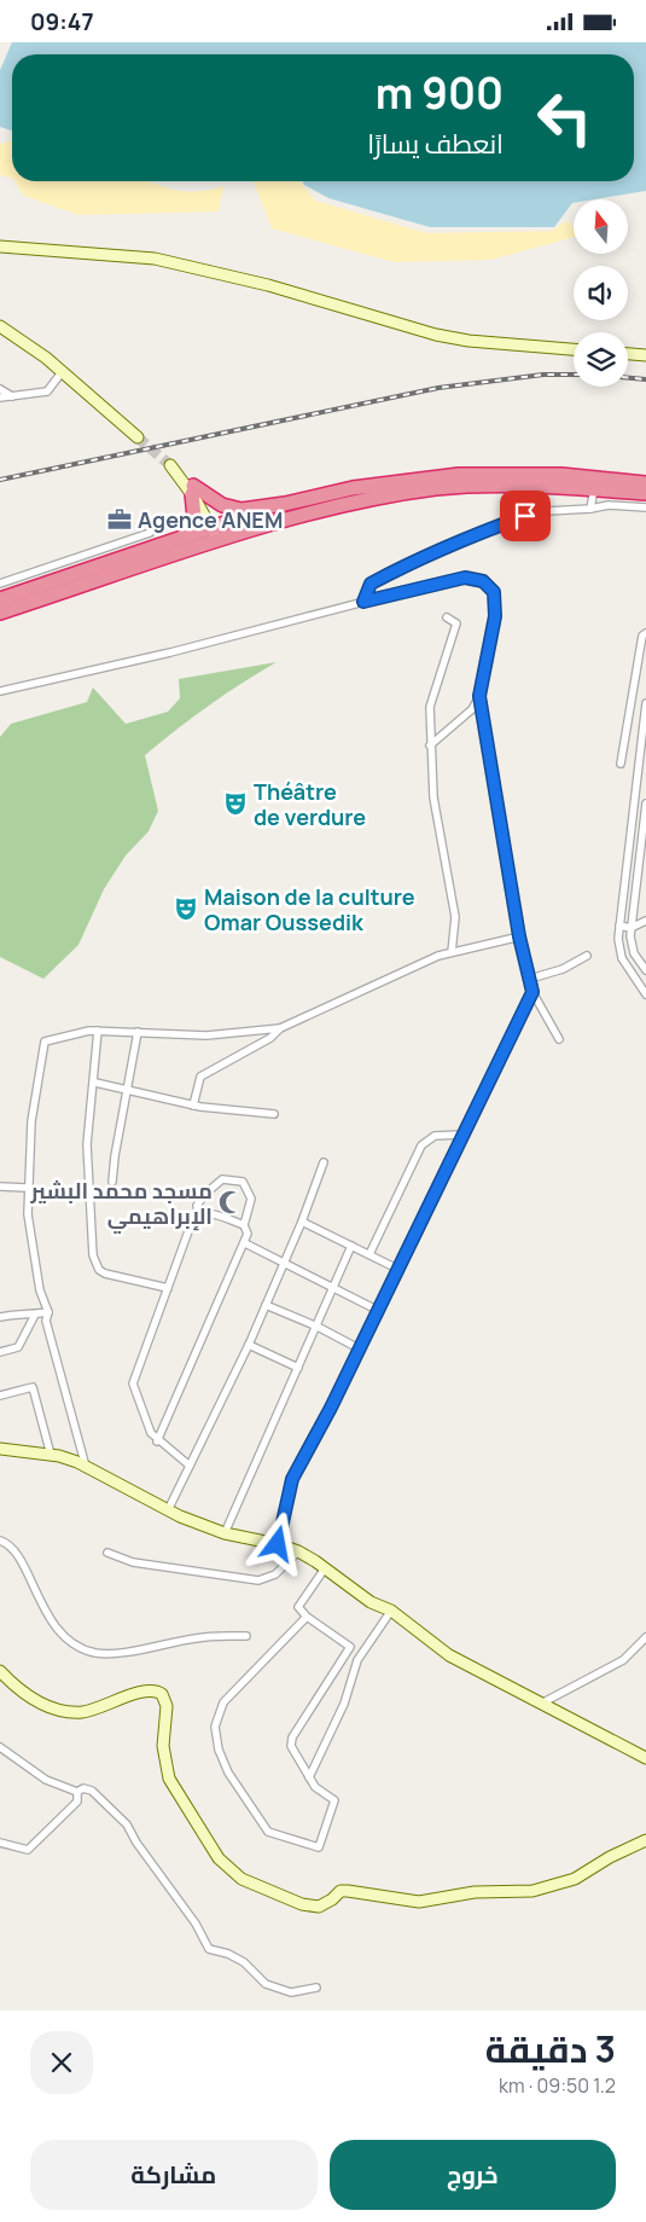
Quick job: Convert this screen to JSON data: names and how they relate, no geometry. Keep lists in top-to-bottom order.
{
  "places": {
    "office": ["Agence ANEM"],
    "theatre": ["Théâtre de verdure", "Maison de la culture Omar Oussedik"],
    "mosque": ["مسجد محمد البشير الإبراهيمي"]
  },
  "north": "top",
  "page": {
    "status": "09:47",
    "turn": ["900 m", "انعطف يسارًا"],
    "heading": ["3 دقيقة", "1.2 km · 09:50"],
    "buttons": ["خروج", "مشاركة"]
  }
}
